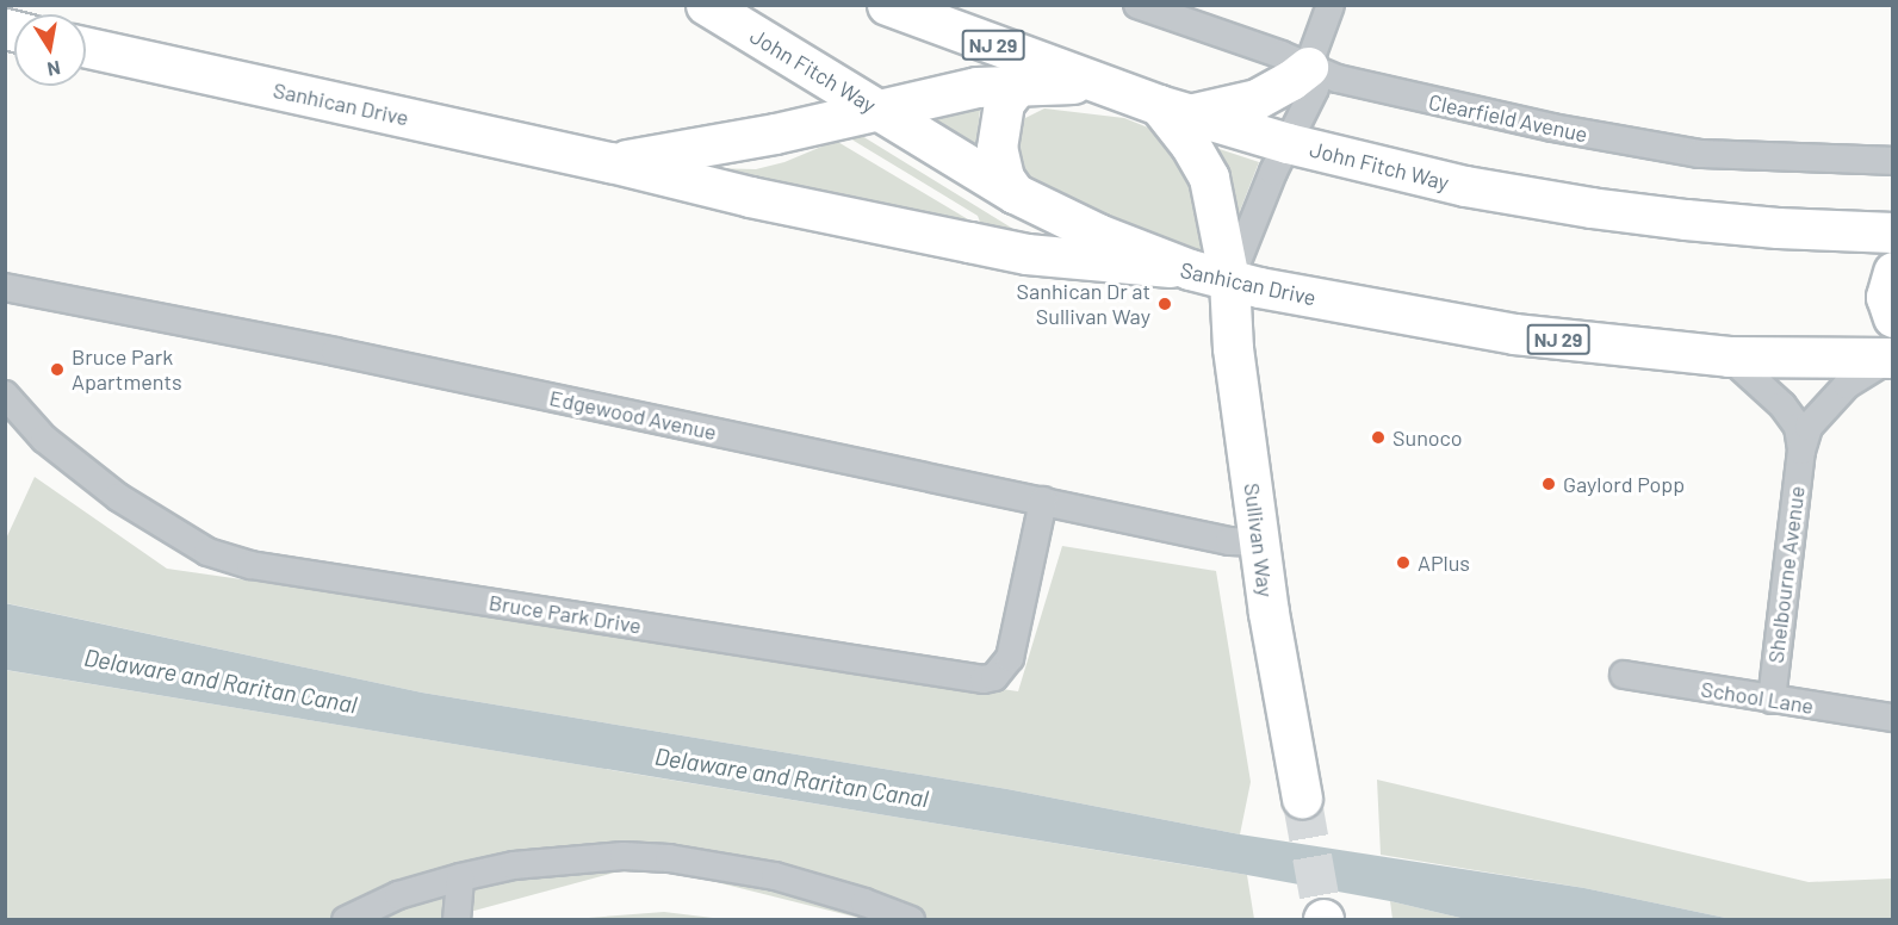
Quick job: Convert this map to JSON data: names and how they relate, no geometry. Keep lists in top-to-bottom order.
{
  "streets": {
    "main road": [
      "NJ 29",
      "John Fitch Way",
      "Sanhican Drive",
      "Sullivan Way"
    ],
    "street": [
      "Clearfield Avenue",
      "Edgewood Avenue",
      "Shelbourne Avenue",
      "Bruce Park Drive",
      "School Lane"
    ]
  },
  "crossings": [
    ["John Fitch Way", "Sanhican Drive"],
    ["John Fitch Way", "Sullivan Way"],
    ["Sanhican Drive", "Sullivan Way"],
    ["Sanhican Drive", "Shelbourne Avenue"],
    ["Edgewood Avenue", "Sullivan Way"],
    ["Edgewood Avenue", "Bruce Park Drive"],
    ["Shelbourne Avenue", "School Lane"]
  ],
  "water": ["Delaware and Raritan Canal"],
  "places": [
    "Sanhican Dr at Sullivan Way",
    "Bruce Park Apartments",
    "Sunoco",
    "Gaylord Popp",
    "APlus"
  ],
  "north": "bottom"
}
